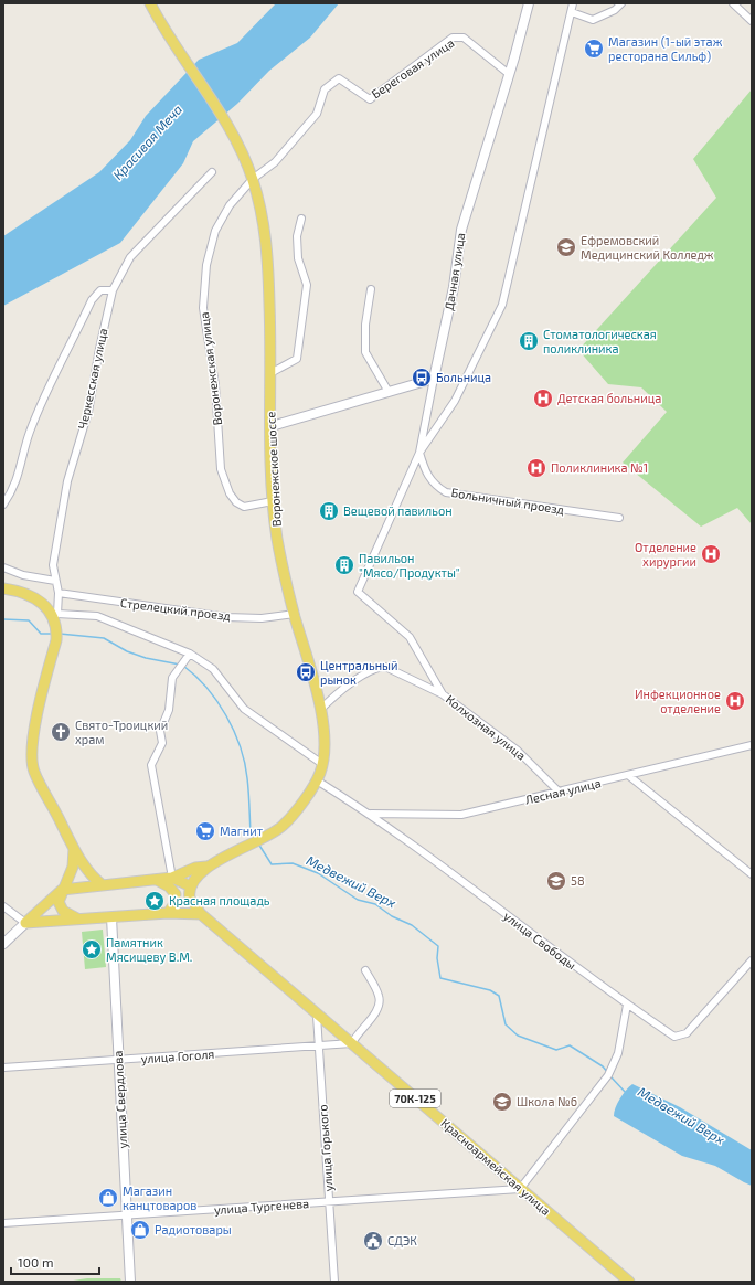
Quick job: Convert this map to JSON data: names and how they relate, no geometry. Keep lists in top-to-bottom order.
{
  "streets": {
    "main road": ["Воронежское шоссе", "70К-125", "Красноармейская улица"],
    "street": [
      "Береговая улица",
      "Дачная улица",
      "Воронежская улица",
      "Черкесская улица",
      "Больничный проезд",
      "Стрелецкий проезд",
      "Колхозная улица",
      "Лесная улица",
      "улица Свободы",
      "улица Гоголя",
      "улица Свердлова",
      "улица Горького",
      "улица Тургенева"
    ]
  },
  "crossings": [
    ["Береговая улица", "Дачная улица"],
    ["Береговая улица", "Воронежская улица"],
    ["Береговая улица", "Воронежское шоссе"],
    ["Дачная улица", "Колхозная улица"],
    ["Воронежская улица", "Воронежское шоссе"],
    ["Черкесская улица", "Стрелецкий проезд"],
    ["Воронежское шоссе", "Стрелецкий проезд"],
    ["Воронежское шоссе", "улица Свободы"],
    ["Больничный проезд", "Колхозная улица"],
    ["Колхозная улица", "Лесная улица"],
    ["Лесная улица", "улица Свободы"],
    ["улица Гоголя", "улица Свердлова"],
    ["улица Гоголя", "улица Горького"],
    ["улица Гоголя", "Красноармейская улица"],
    ["улица Свердлова", "улица Тургенева"],
    ["улица Горького", "Красноармейская улица"],
    ["улица Горького", "улица Тургенева"],
    ["Красноармейская улица", "улица Тургенева"]
  ],
  "water": ["Красивая Меча", "Медвежий Верх"],
  "places": {
    "supermarket": ["Магазин (1-ый этаж ресторана Сильф)", "Магнит"],
    "school or university": ["Ефремовский Медицинский Колледж", "58", "Школа №6"],
    "building": ["Стоматологическая поликлиника", "Вещевой павильон", "Павильон \"Мясо/Продукты\""],
    "bus stop": ["Больница", "Центральный рынок"],
    "hospital": [
      "Детская больница",
      "Поликлиника №1",
      "Отделение хирургии",
      "Инфекционное отделение"
    ],
    "church": ["Свято-Троицкий храм"],
    "place": ["Красная площадь", "Памятник Мясищеву В.М."],
    "shop": ["Магазин канцтоваров", "Радиотовары"],
    "public building": ["СДЭК"]
  },
  "scale_bar": "100 m"
}
